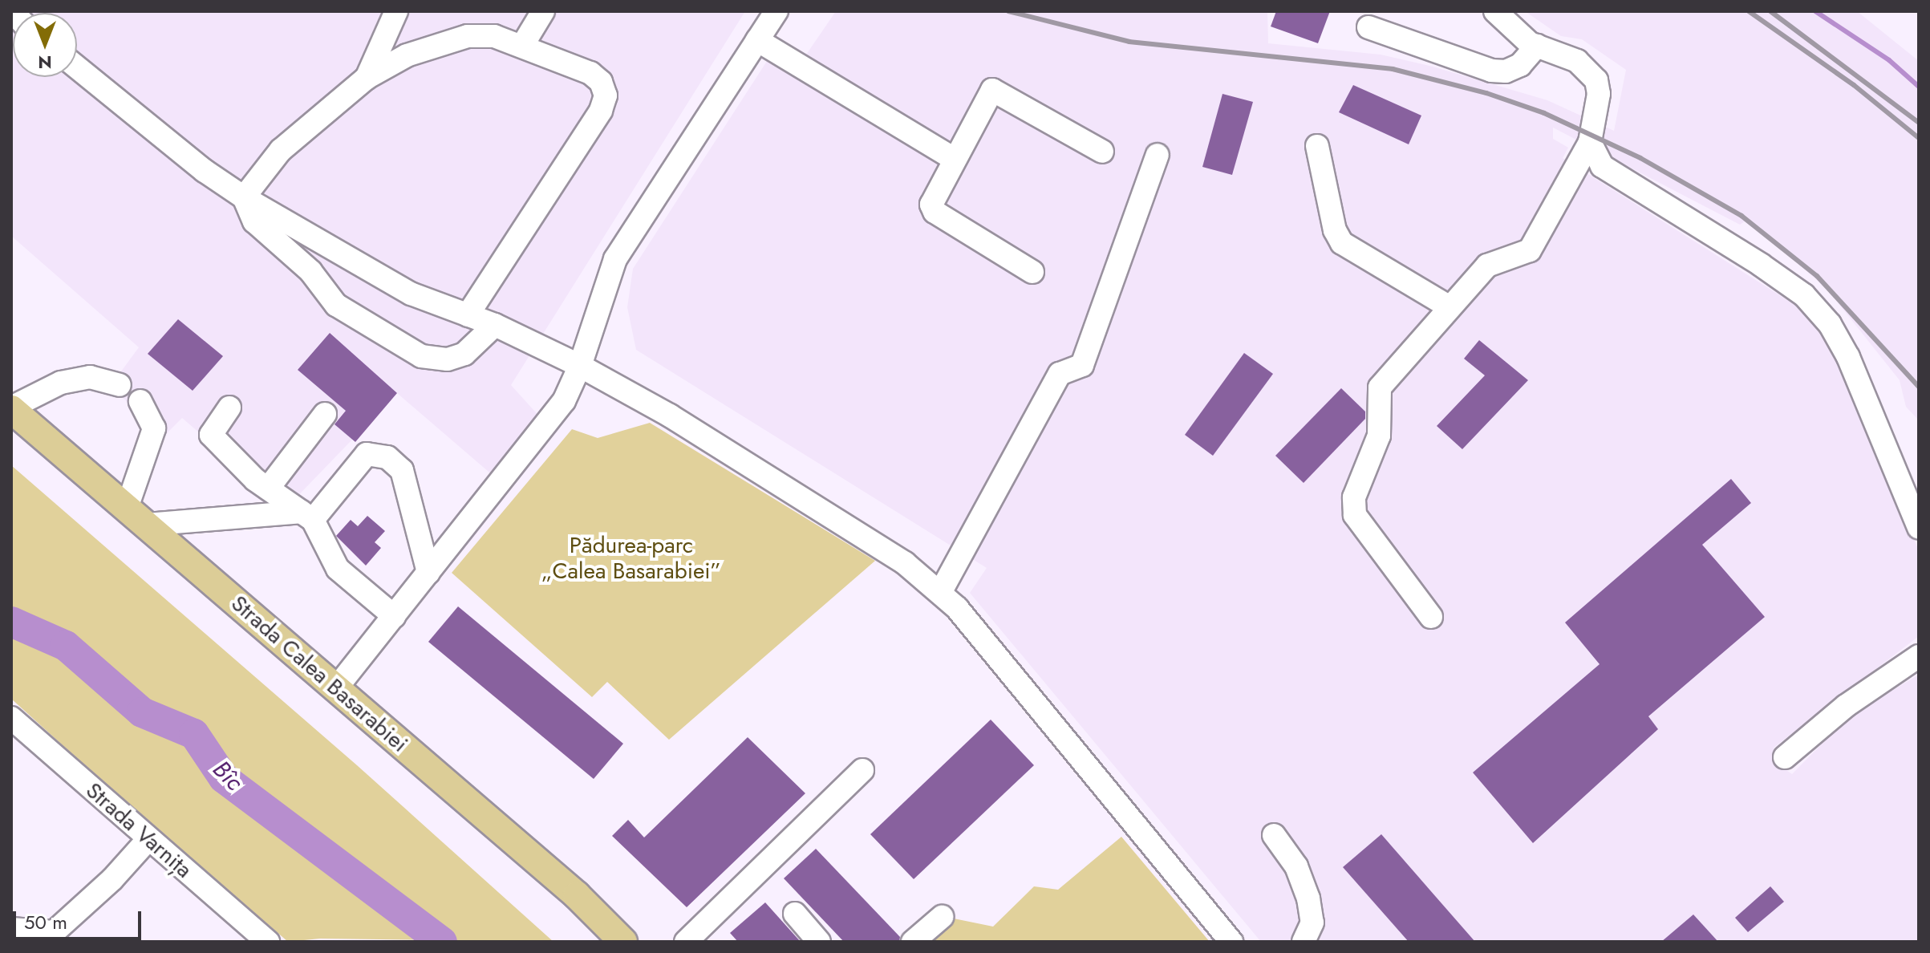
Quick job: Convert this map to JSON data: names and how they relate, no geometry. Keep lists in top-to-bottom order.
{
  "streets": {
    "main road": ["Strada Calea Basarabiei"],
    "street": ["Strada Varnița"]
  },
  "water": ["Bîc"],
  "parks": ["Pădurea-parc „Calea Basarabiei”"],
  "scale_bar": "50 m",
  "north": "bottom"
}
